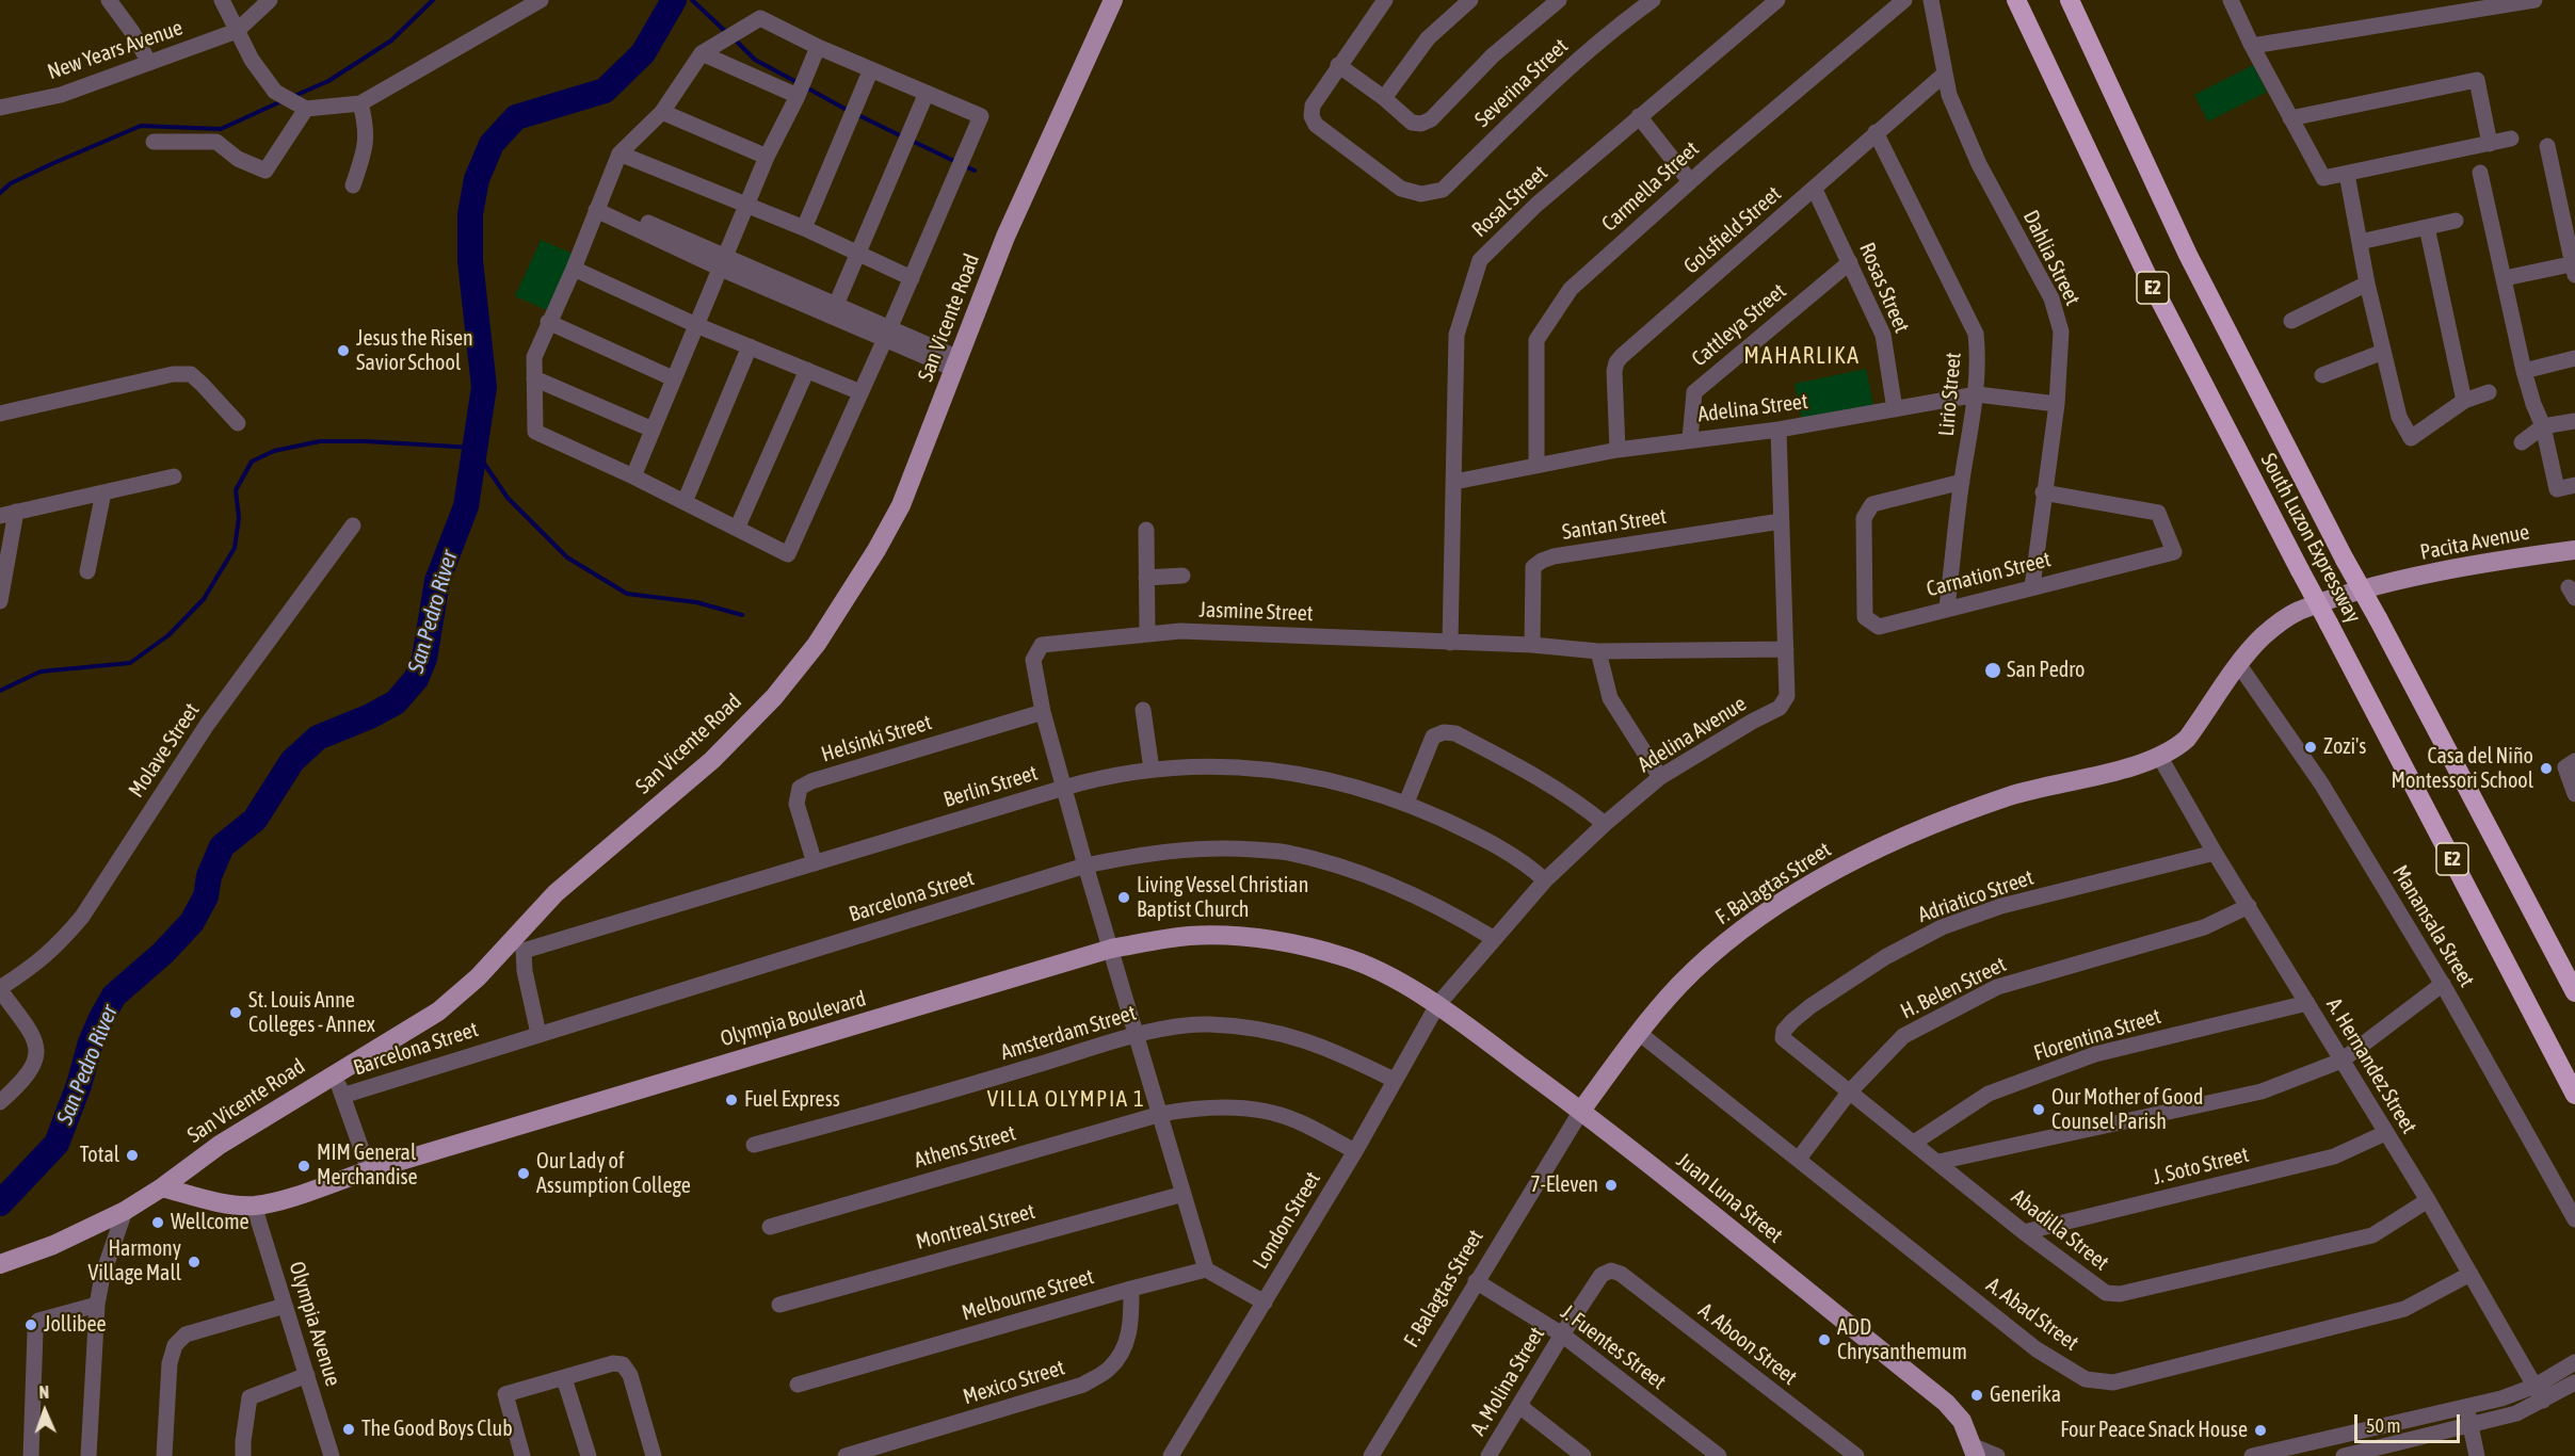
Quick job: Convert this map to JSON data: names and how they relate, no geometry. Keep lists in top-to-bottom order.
{
  "streets": {
    "highway": ["E2", "South Luzon Expressway"],
    "main road": [
      "San Vicente Road",
      "Pacita Avenue",
      "F. Balagtas Street",
      "Olympia Boulevard",
      "Juan Luna Street"
    ],
    "street": [
      "New Years Avenue",
      "Severina Street",
      "Carmella Street",
      "Rosal Street",
      "Golsfield Street",
      "Dahlia Street",
      "Rosas Street",
      "Cattleya Street",
      "Lirio Street",
      "Adelina Street",
      "Santan Street",
      "Carnation Street",
      "Jasmine Street",
      "Adelina Avenue",
      "Helsinki Street",
      "Molave Street",
      "Berlin Street",
      "Barcelona Street",
      "Adriatico Street",
      "Manansala Street",
      "H. Belen Street",
      "Amsterdam Street",
      "Florentina Street",
      "A. Hernandez Street",
      "Athens Street",
      "J. Soto Street",
      "London Street",
      "Montreal Street",
      "Abadilla Street",
      "Melbourne Street",
      "A. Abad Street",
      "Olympia Avenue",
      "A. Aboon Street",
      "J. Fuentes Street",
      "A. Molina Street",
      "Mexico Street"
    ]
  },
  "crossings": [
    ["Carmella Street", "Adelina Street"],
    ["Rosal Street", "Adelina Street"],
    ["Rosal Street", "Jasmine Street"],
    ["Golsfield Street", "Dahlia Street"],
    ["Golsfield Street", "Rosas Street"],
    ["Golsfield Street", "Lirio Street"],
    ["Golsfield Street", "Adelina Street"],
    ["Dahlia Street", "Adelina Street"],
    ["Dahlia Street", "Carnation Street"],
    ["Rosas Street", "Cattleya Street"],
    ["Rosas Street", "Adelina Street"],
    ["San Vicente Road", "Olympia Boulevard"],
    ["Cattleya Street", "Adelina Street"],
    ["Lirio Street", "Adelina Street"],
    ["Lirio Street", "Carnation Street"],
    ["Adelina Street", "Adelina Avenue"],
    ["Santan Street", "Jasmine Street"],
    ["Santan Street", "Adelina Avenue"],
    ["Pacita Avenue", "F. Balagtas Street"],
    ["Jasmine Street", "Adelina Avenue"],
    ["Jasmine Street", "Helsinki Street"],
    ["Jasmine Street", "Berlin Street"],
    ["Jasmine Street", "Barcelona Street"],
    ["Jasmine Street", "Olympia Boulevard"],
    ["Jasmine Street", "Amsterdam Street"],
    ["Jasmine Street", "Athens Street"],
    ["Jasmine Street", "Montreal Street"],
    ["Jasmine Street", "Melbourne Street"],
    ["Adelina Avenue", "Berlin Street"],
    ["Adelina Avenue", "Barcelona Street"],
    ["Adelina Avenue", "Olympia Boulevard"],
    ["Adelina Avenue", "Juan Luna Street"],
    ["Adelina Avenue", "London Street"],
    ["Helsinki Street", "Berlin Street"],
    ["Berlin Street", "Barcelona Street"],
    ["F. Balagtas Street", "Manansala Street"],
    ["F. Balagtas Street", "A. Hernandez Street"],
    ["F. Balagtas Street", "Juan Luna Street"],
    ["F. Balagtas Street", "A. Abad Street"],
    ["F. Balagtas Street", "J. Fuentes Street"],
    ["Adriatico Street", "A. Hernandez Street"],
    ["Adriatico Street", "Abadilla Street"],
    ["H. Belen Street", "A. Hernandez Street"],
    ["H. Belen Street", "Abadilla Street"],
    ["H. Belen Street", "A. Abad Street"],
    ["Olympia Boulevard", "Juan Luna Street"],
    ["Olympia Boulevard", "London Street"],
    ["Olympia Boulevard", "Olympia Avenue"],
    ["Amsterdam Street", "London Street"],
    ["Florentina Street", "A. Hernandez Street"],
    ["Florentina Street", "Abadilla Street"],
    ["A. Hernandez Street", "J. Soto Street"],
    ["A. Hernandez Street", "Abadilla Street"],
    ["A. Hernandez Street", "A. Abad Street"],
    ["Athens Street", "London Street"],
    ["J. Soto Street", "Abadilla Street"],
    ["Juan Luna Street", "London Street"],
    ["Melbourne Street", "Mexico Street"],
    ["A. Aboon Street", "A. Molina Street"],
    ["J. Fuentes Street", "A. Molina Street"]
  ],
  "districts": ["MAHARLIKA", "VILLA OLYMPIA 1"],
  "water": ["San Pedro River"],
  "places": [
    "Jesus the Risen Savior School",
    "San Pedro",
    "Zozi's",
    "Casa del Niño Montessori School",
    "Living Vessel Christian Baptist Church",
    "St. Louis Anne Colleges - Annex",
    "Fuel Express",
    "Our Mother of Good Counsel Parish",
    "Total",
    "MIM General Merchandise",
    "Our Lady of Assumption College",
    "7-Eleven",
    "Wellcome",
    "Harmony Village Mall",
    "Jollibee",
    "ADD Chrysanthemum",
    "Generika",
    "The Good Boys Club",
    "Four Peace Snack House"
  ],
  "scale_bar": "50 m",
  "north": "top"
}
